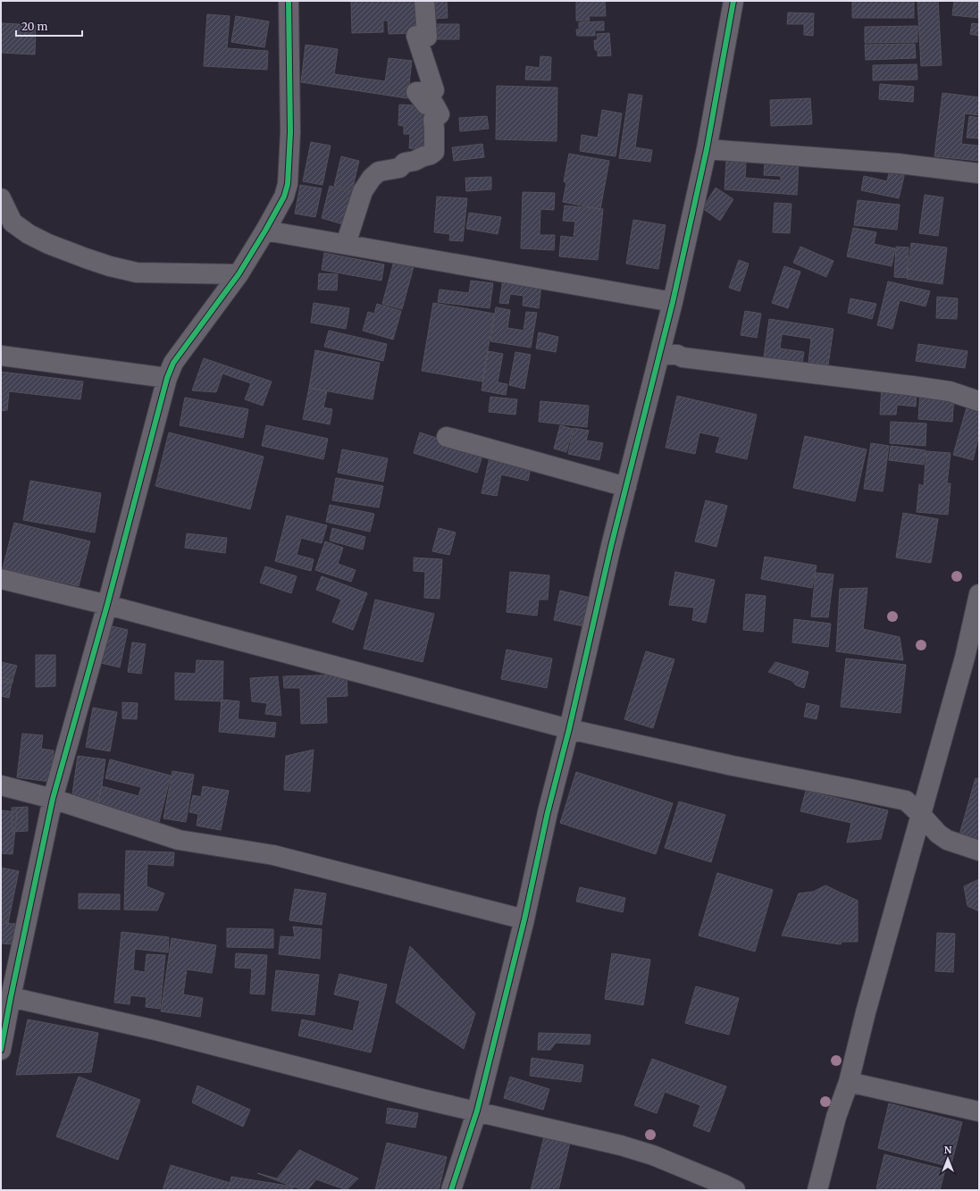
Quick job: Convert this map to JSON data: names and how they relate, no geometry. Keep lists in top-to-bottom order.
{
  "scale_bar": "20 m",
  "north": "top"
}
